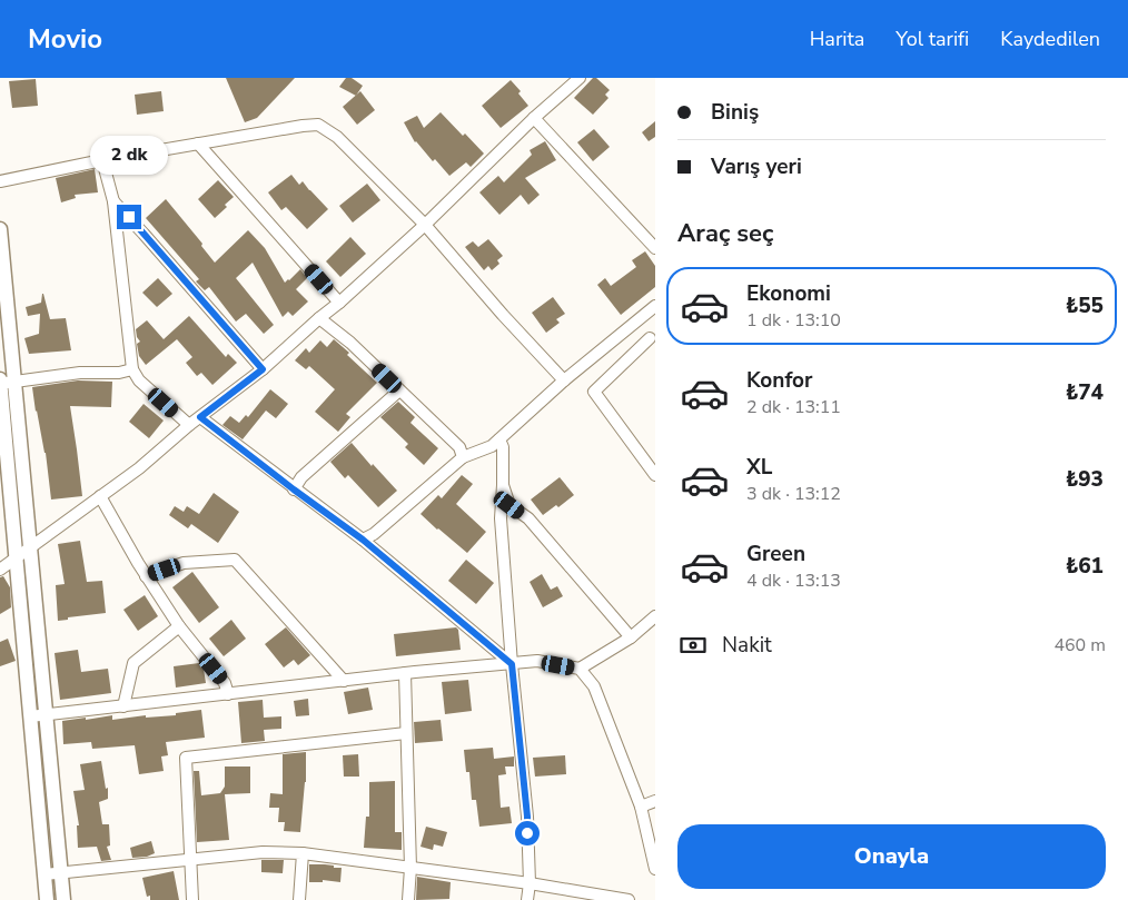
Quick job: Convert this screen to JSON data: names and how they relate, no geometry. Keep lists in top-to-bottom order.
{
  "page": {
    "header": "Movio",
    "nav": ["Harita", "Yol tarifi", "Kaydedilen"],
    "banner": ["Biniş", "Varış yeri"],
    "bubble": "2 dk",
    "heading": "Araç seç",
    "list": [
      {
        "name": "Ekonomi",
        "note": "1 dk · 13:10",
        "value": "₺55"
      },
      {
        "name": "Konfor",
        "note": "2 dk · 13:11",
        "value": "₺74"
      },
      {
        "name": "XL",
        "note": "3 dk · 13:12",
        "value": "₺93"
      },
      {
        "name": "Green",
        "note": "4 dk · 13:13",
        "value": "₺61"
      }
    ],
    "pay": ["Nakit", "460 m"],
    "buttons": "Onayla"
  }
}
